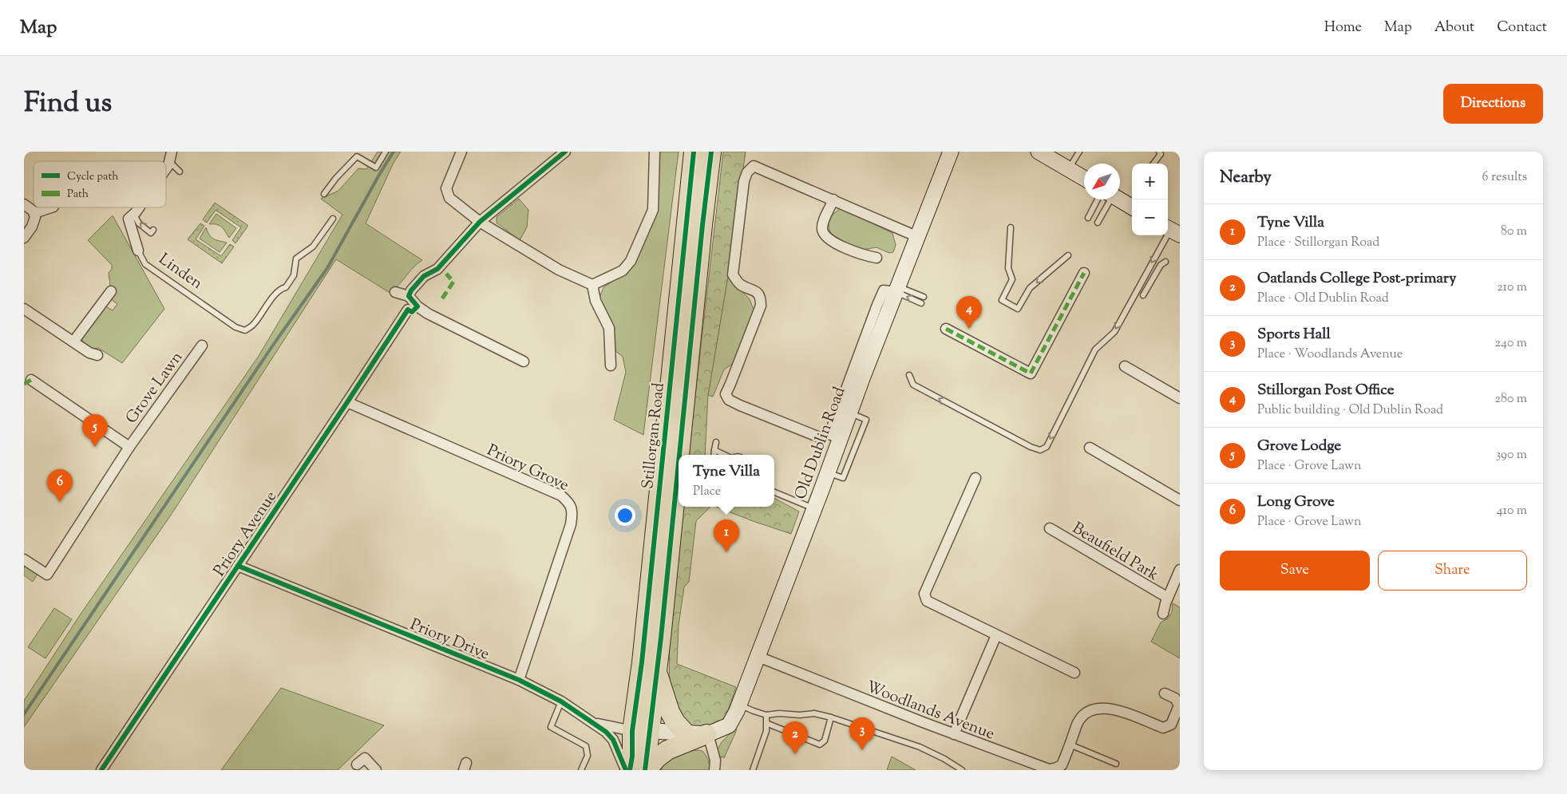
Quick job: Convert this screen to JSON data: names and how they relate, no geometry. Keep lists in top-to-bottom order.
{
  "streets": {
    "highway": ["Stillorgan Road"],
    "street": [
      "Linden",
      "Grove Lawn",
      "Old Dublin Road",
      "Priory Grove",
      "Priory Avenue",
      "Beaufield Park",
      "Priory Drive",
      "Woodlands Avenue"
    ]
  },
  "crossings": [
    ["Stillorgan Road", "Old Dublin Road"],
    ["Stillorgan Road", "Priory Drive"],
    ["Old Dublin Road", "Priory Drive"],
    ["Old Dublin Road", "Woodlands Avenue"],
    ["Priory Grove", "Priory Avenue"],
    ["Priory Grove", "Priory Drive"],
    ["Priory Avenue", "Priory Drive"]
  ],
  "legend": ["Cycle path", "Path"],
  "north": "bottom left",
  "page": {
    "header": "Map",
    "nav": [
      "Home",
      "Map",
      "About",
      "Contact"
    ],
    "title": "Find us",
    "buttons": [
      "Directions",
      ["Save", "Share"]
    ],
    "heading": ["Nearby", "6 results"],
    "map_buttons": ["+", "−"],
    "list": [
      {
        "mark": "1",
        "name": "Tyne Villa",
        "note": "Place · Stillorgan Road",
        "value": "80 m"
      },
      {
        "mark": "2",
        "name": "Oatlands College Post-primary",
        "note": "Place · Old Dublin Road",
        "value": "210 m"
      },
      {
        "mark": "3",
        "name": "Sports Hall",
        "note": "Place · Woodlands Avenue",
        "value": "240 m"
      },
      {
        "mark": "4",
        "name": "Stillorgan Post Office",
        "note": "Public building · Old Dublin Road",
        "value": "280 m"
      },
      {
        "mark": "5",
        "name": "Grove Lodge",
        "note": "Place · Grove Lawn",
        "value": "390 m"
      },
      {
        "mark": "6",
        "name": "Long Grove",
        "note": "Place · Grove Lawn",
        "value": "410 m"
      }
    ],
    "pins": [
      "4",
      "5",
      "6",
      "1",
      "3",
      "2"
    ],
    "popup": ["Tyne Villa", "Place"]
  }
}
